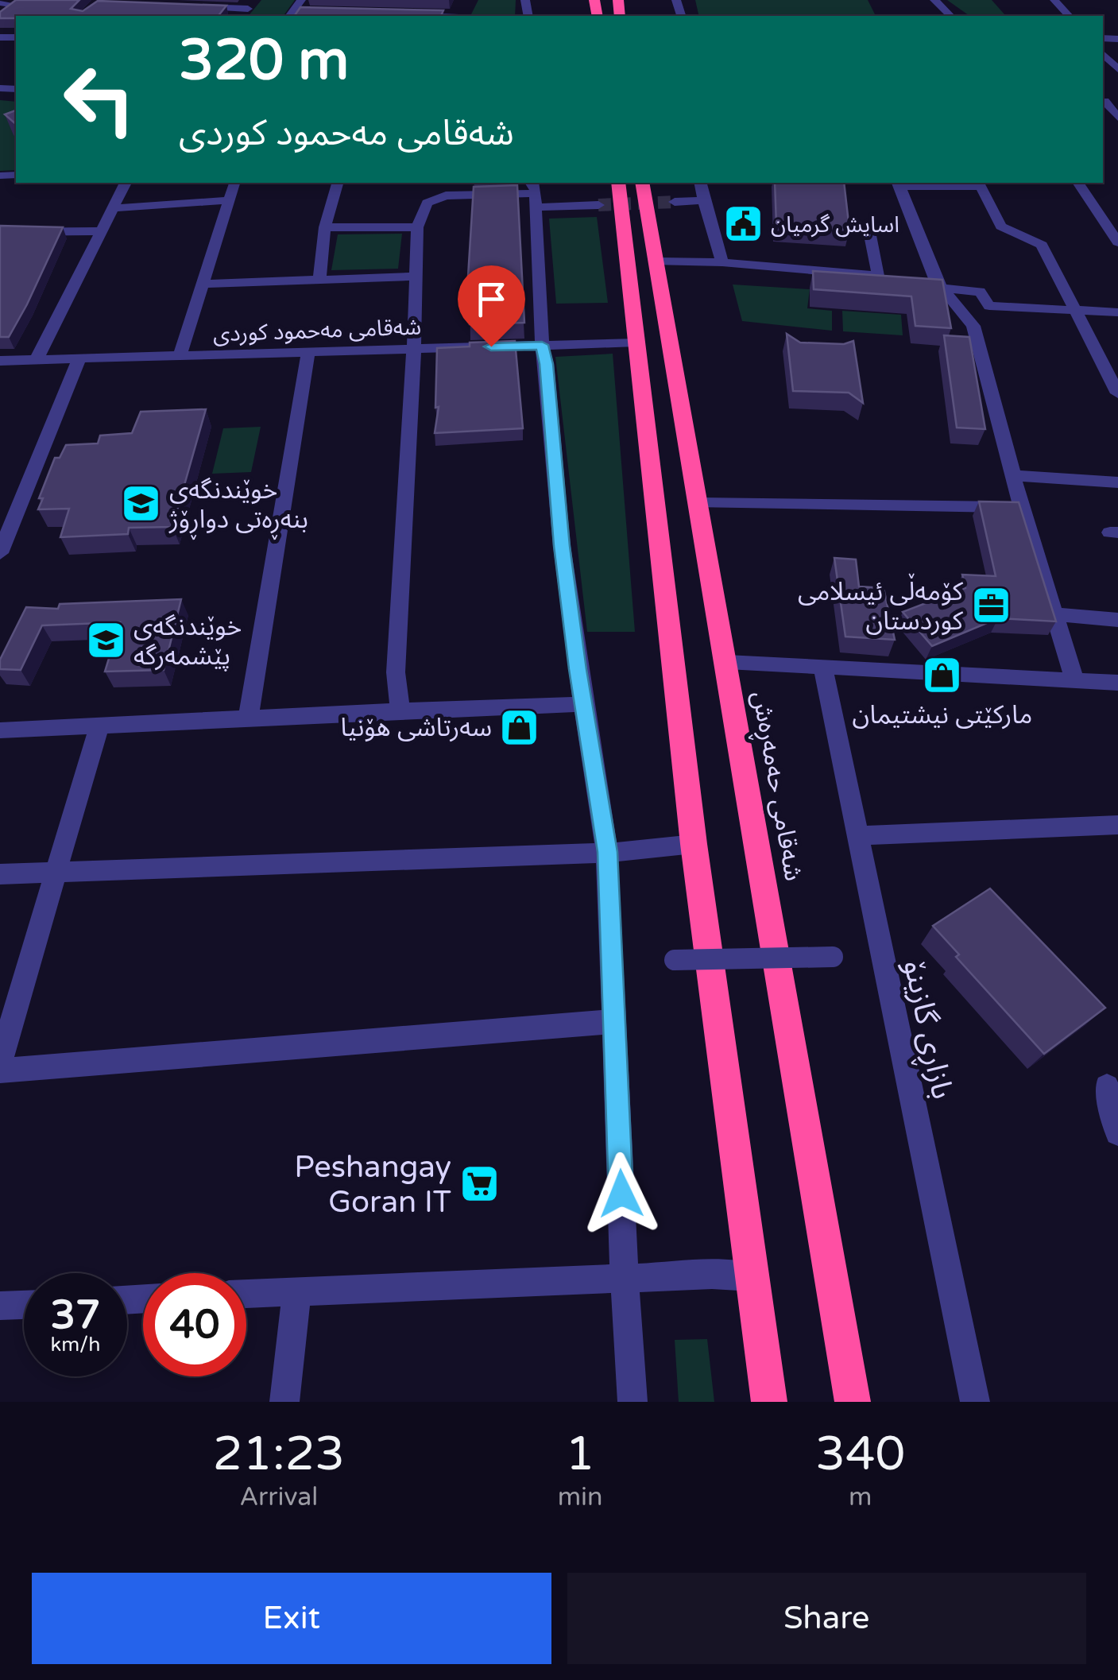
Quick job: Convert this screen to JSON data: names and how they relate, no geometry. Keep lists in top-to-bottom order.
{
  "streets": {
    "highway": ["شەقامی حەمەڕەش"],
    "street": ["شەقامی مەحمود کوردی", "بازاڕی گازینۆ"]
  },
  "places": {
    "public building": ["اسايش گرميان"],
    "school or university": ["خوێندنگەی بنەڕەتی دواڕۆژ", "خوێندنگەی پێشمەرگە"],
    "office": ["کۆمەڵی ئیسلامی کوردستان"],
    "shop": ["مارکێتی نیشتیمان", "سەرتاشی هۆنیا"],
    "supermarket": ["Peshangay Goran IT"]
  },
  "page": {
    "turn": ["320 m", "شەقامی مەحمود کوردی"],
    "speed": "37 km/h",
    "limit": "40",
    "eta": [
      "21:23",
      "Arrival",
      "1",
      "min",
      "340",
      "m"
    ],
    "buttons": ["Exit", "Share"]
  }
}
